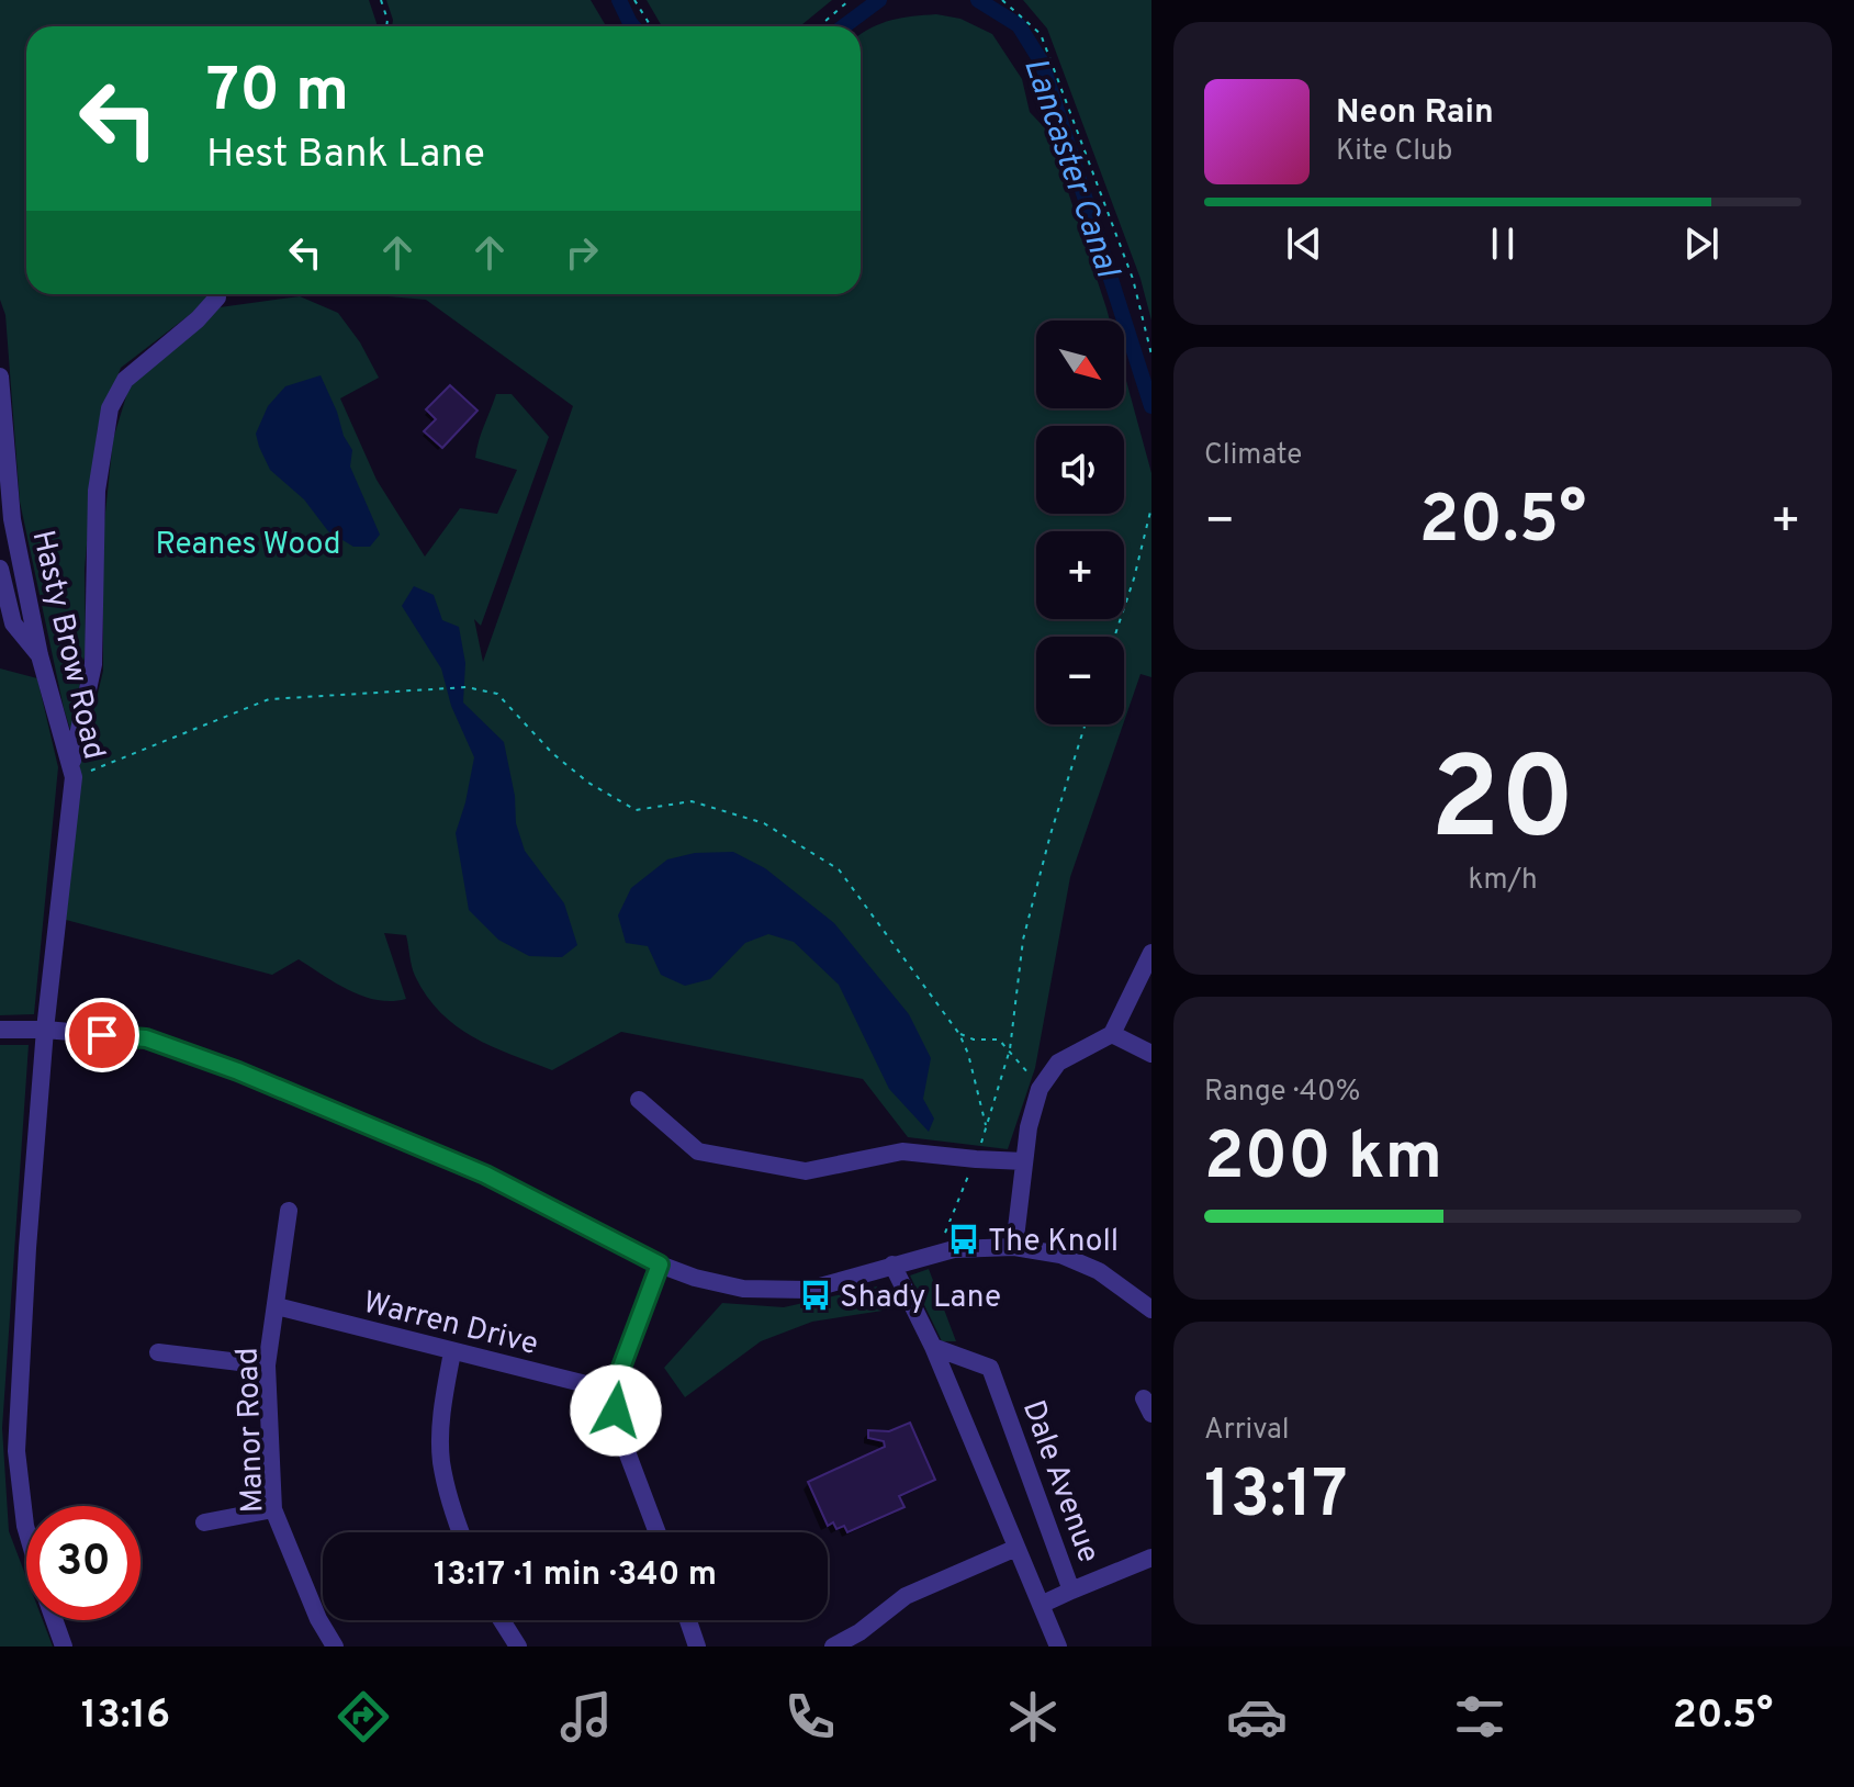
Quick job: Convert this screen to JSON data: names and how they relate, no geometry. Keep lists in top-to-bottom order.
{
  "streets": {
    "street": [
      "Hasty Brow Road",
      "Warren Drive",
      "Manor Road",
      "Dale Avenue"
    ]
  },
  "crossings": [
    ["Warren Drive", "Manor Road"]
  ],
  "water": ["Lancaster Canal"],
  "parks": ["Reanes Wood"],
  "places": {
    "bus stop": ["The Knoll", "Shady Lane"]
  },
  "north": "bottom right",
  "page": {
    "turn": ["70 m", "Hest Bank Lane"],
    "song": ["Neon Rain", "Kite Club"],
    "map_buttons": ["+", "−"],
    "tile": [
      "Climate",
      ["20", "km/h"],
      ["Range · 40%", "200 km"],
      ["Arrival", "13:17"]
    ],
    "heat": ["−", "20.5°", "+"],
    "limit": "30",
    "trip": "13:17 · 1 min · 340 m",
    "tabs": ["13:16", "20.5°"]
  }
}
